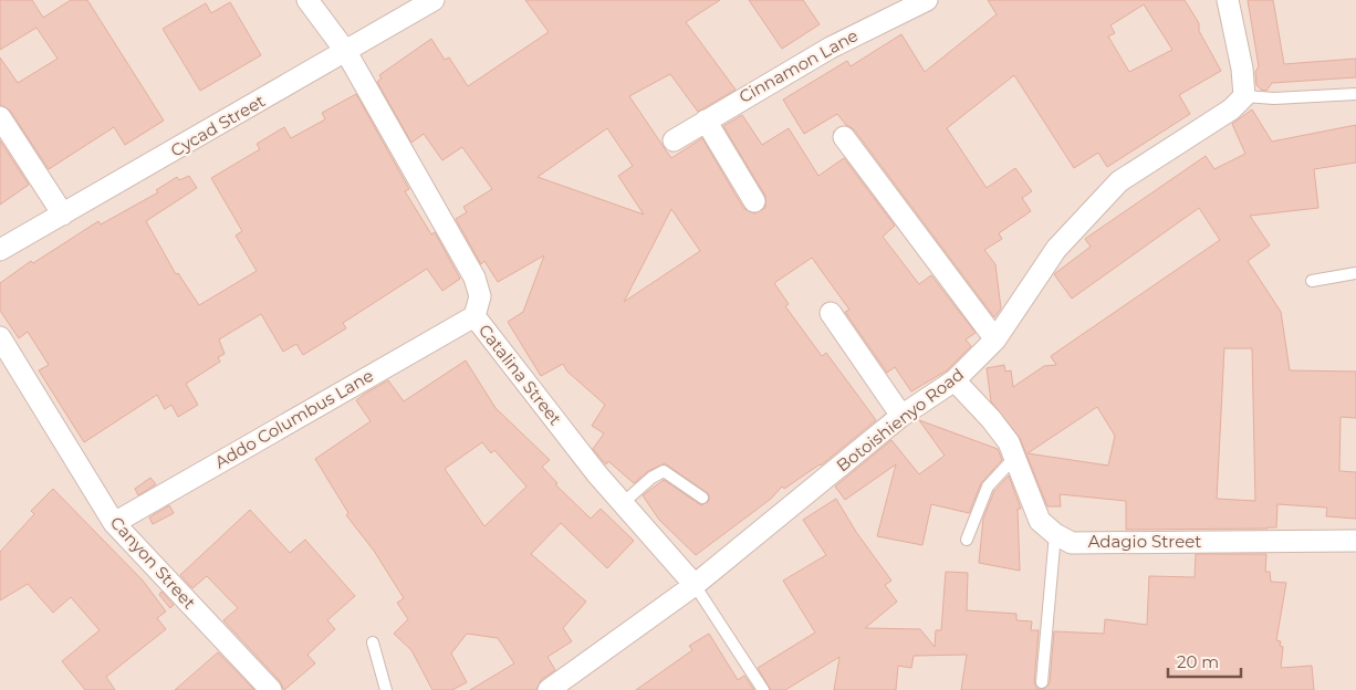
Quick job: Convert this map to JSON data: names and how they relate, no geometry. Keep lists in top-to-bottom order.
{
  "streets": {
    "street": [
      "Cinnamon Lane",
      "Cycad Street",
      "Catalina Street",
      "Addo Columbus Lane",
      "Botoishienyo Road",
      "Adagio Street",
      "Canyon Street"
    ]
  },
  "crossings": [
    ["Cycad Street", "Catalina Street"],
    ["Catalina Street", "Addo Columbus Lane"],
    ["Catalina Street", "Botoishienyo Road"],
    ["Addo Columbus Lane", "Canyon Street"],
    ["Botoishienyo Road", "Adagio Street"]
  ],
  "scale_bar": "20 m"
}
